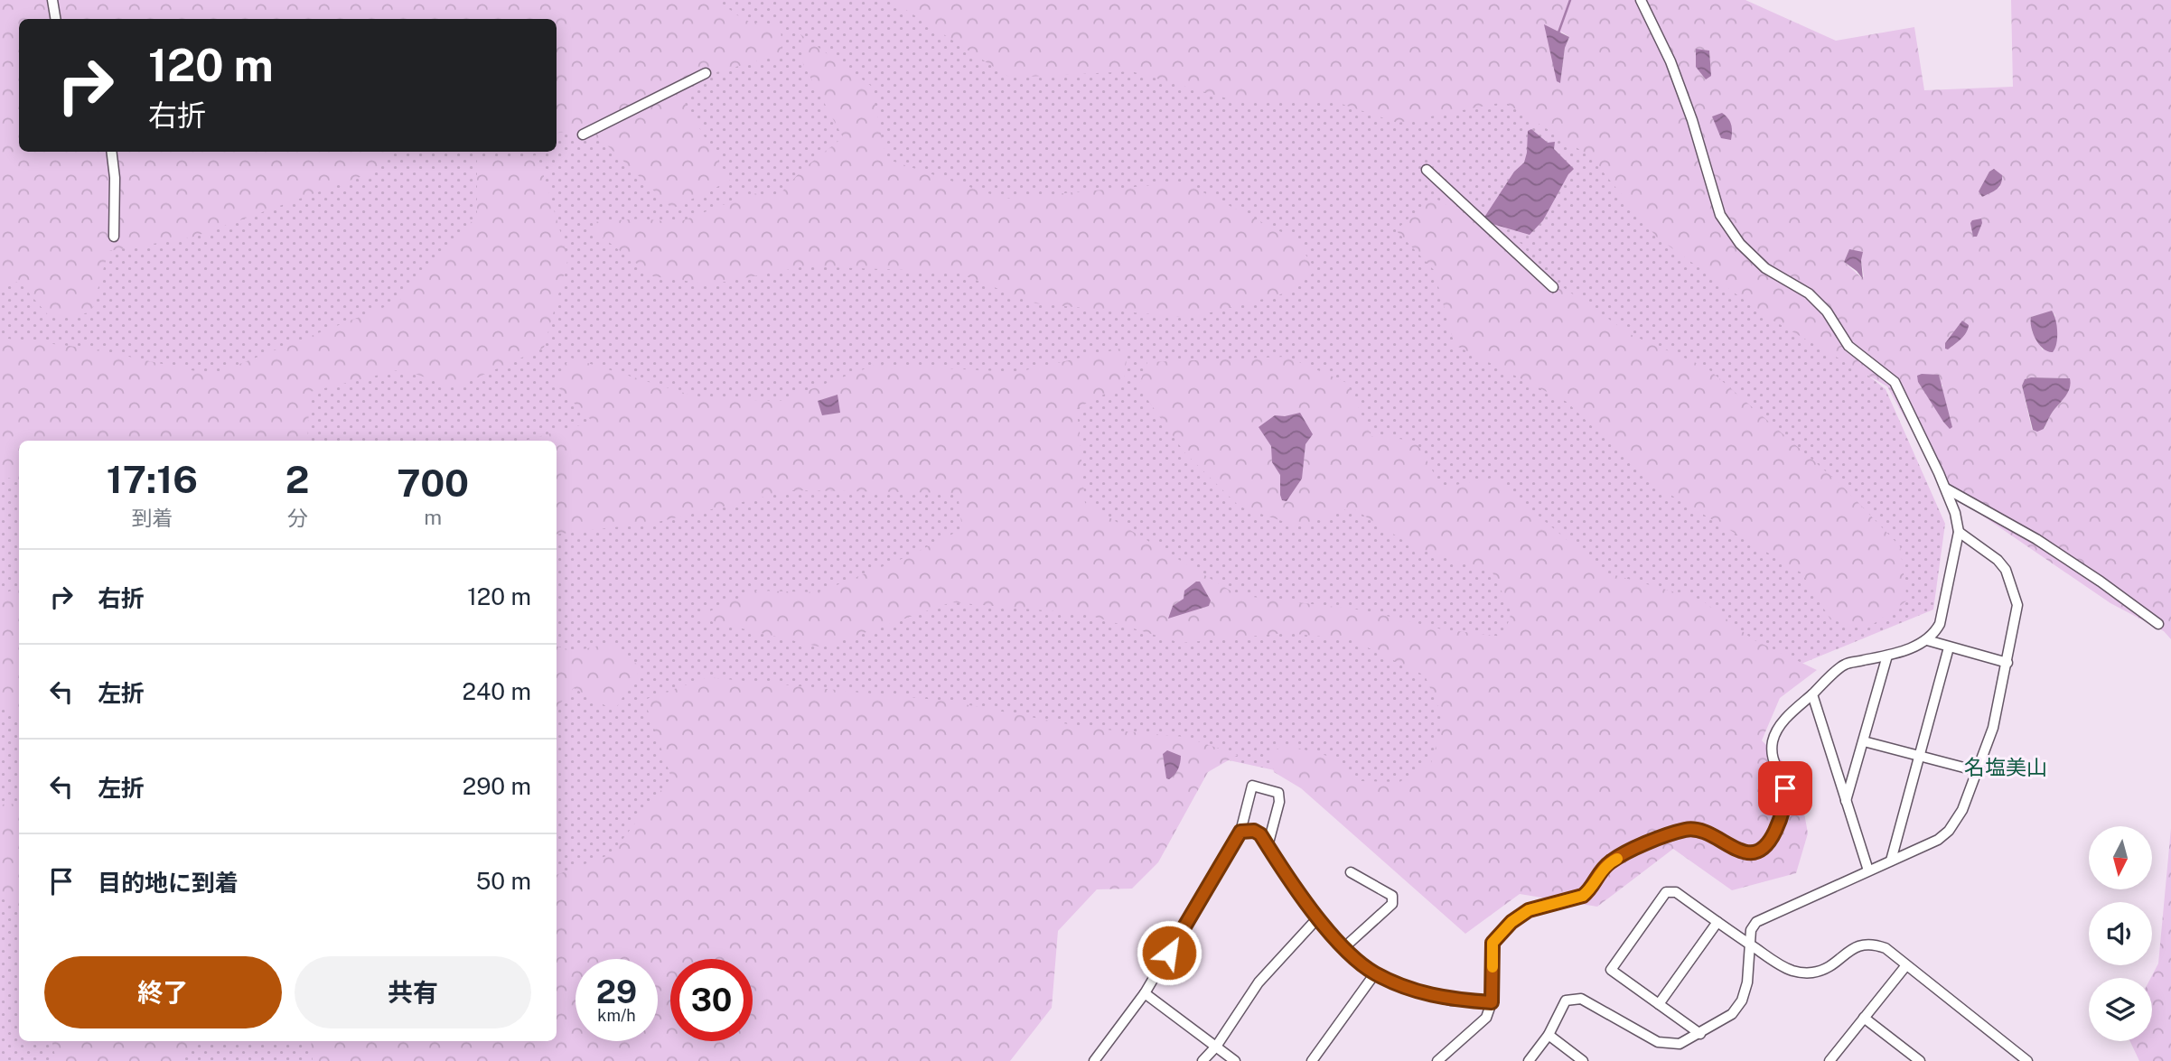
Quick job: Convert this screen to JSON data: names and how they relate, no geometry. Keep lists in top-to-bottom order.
{
  "districts": ["名塩美山"],
  "north": "bottom",
  "page": {
    "turn": ["120 m", "右折"],
    "eta": [
      "17:16",
      "到着",
      "2",
      "分",
      "700",
      "m"
    ],
    "list": [
      {
        "name": "右折",
        "value": "120 m"
      },
      {
        "name": "左折",
        "value": "240 m"
      },
      {
        "name": "左折",
        "value": "290 m"
      },
      {
        "name": "目的地に到着",
        "value": "50 m"
      }
    ],
    "buttons": ["終了", "共有"],
    "speed": "29 km/h",
    "limit": "30"
  }
}
